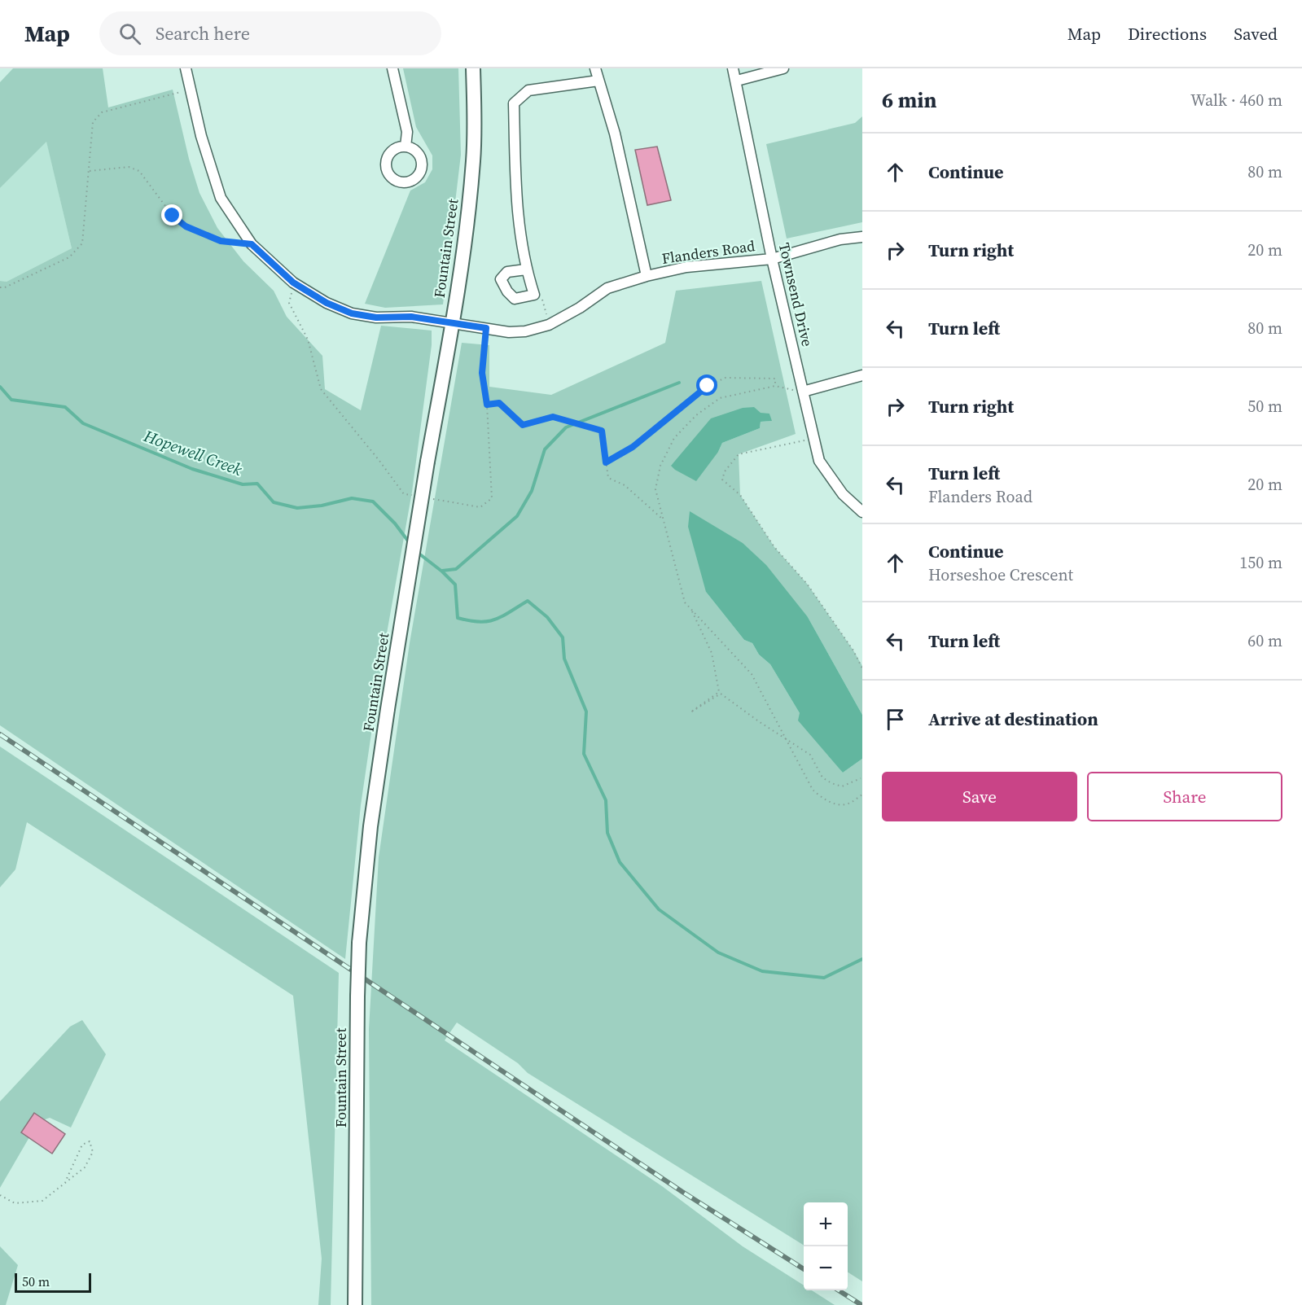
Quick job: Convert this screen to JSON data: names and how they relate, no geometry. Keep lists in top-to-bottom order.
{
  "streets": {
    "main road": ["Fountain Street"],
    "street": ["Flanders Road", "Townsend Drive"]
  },
  "crossings": [
    ["Fountain Street", "Flanders Road"],
    ["Flanders Road", "Townsend Drive"]
  ],
  "water": ["Hopewell Creek"],
  "scale_bar": "50 m",
  "page": {
    "header": "Map",
    "search": "Search here",
    "nav": ["Map", "Directions", "Saved"],
    "heading": ["6 min", "Walk · 460 m"],
    "list": [
      ["Continue", "80 m"],
      ["Turn right", "20 m"],
      ["Turn left", "80 m"],
      ["Turn right", "50 m"],
      ["Turn left", "Flanders Road", "20 m"],
      ["Continue", "Horseshoe Crescent", "150 m"],
      ["Turn left", "60 m"],
      "Arrive at destination"
    ],
    "buttons": ["Save", "Share"],
    "map_buttons": ["+", "−"],
    "scale": "50 m"
  }
}
